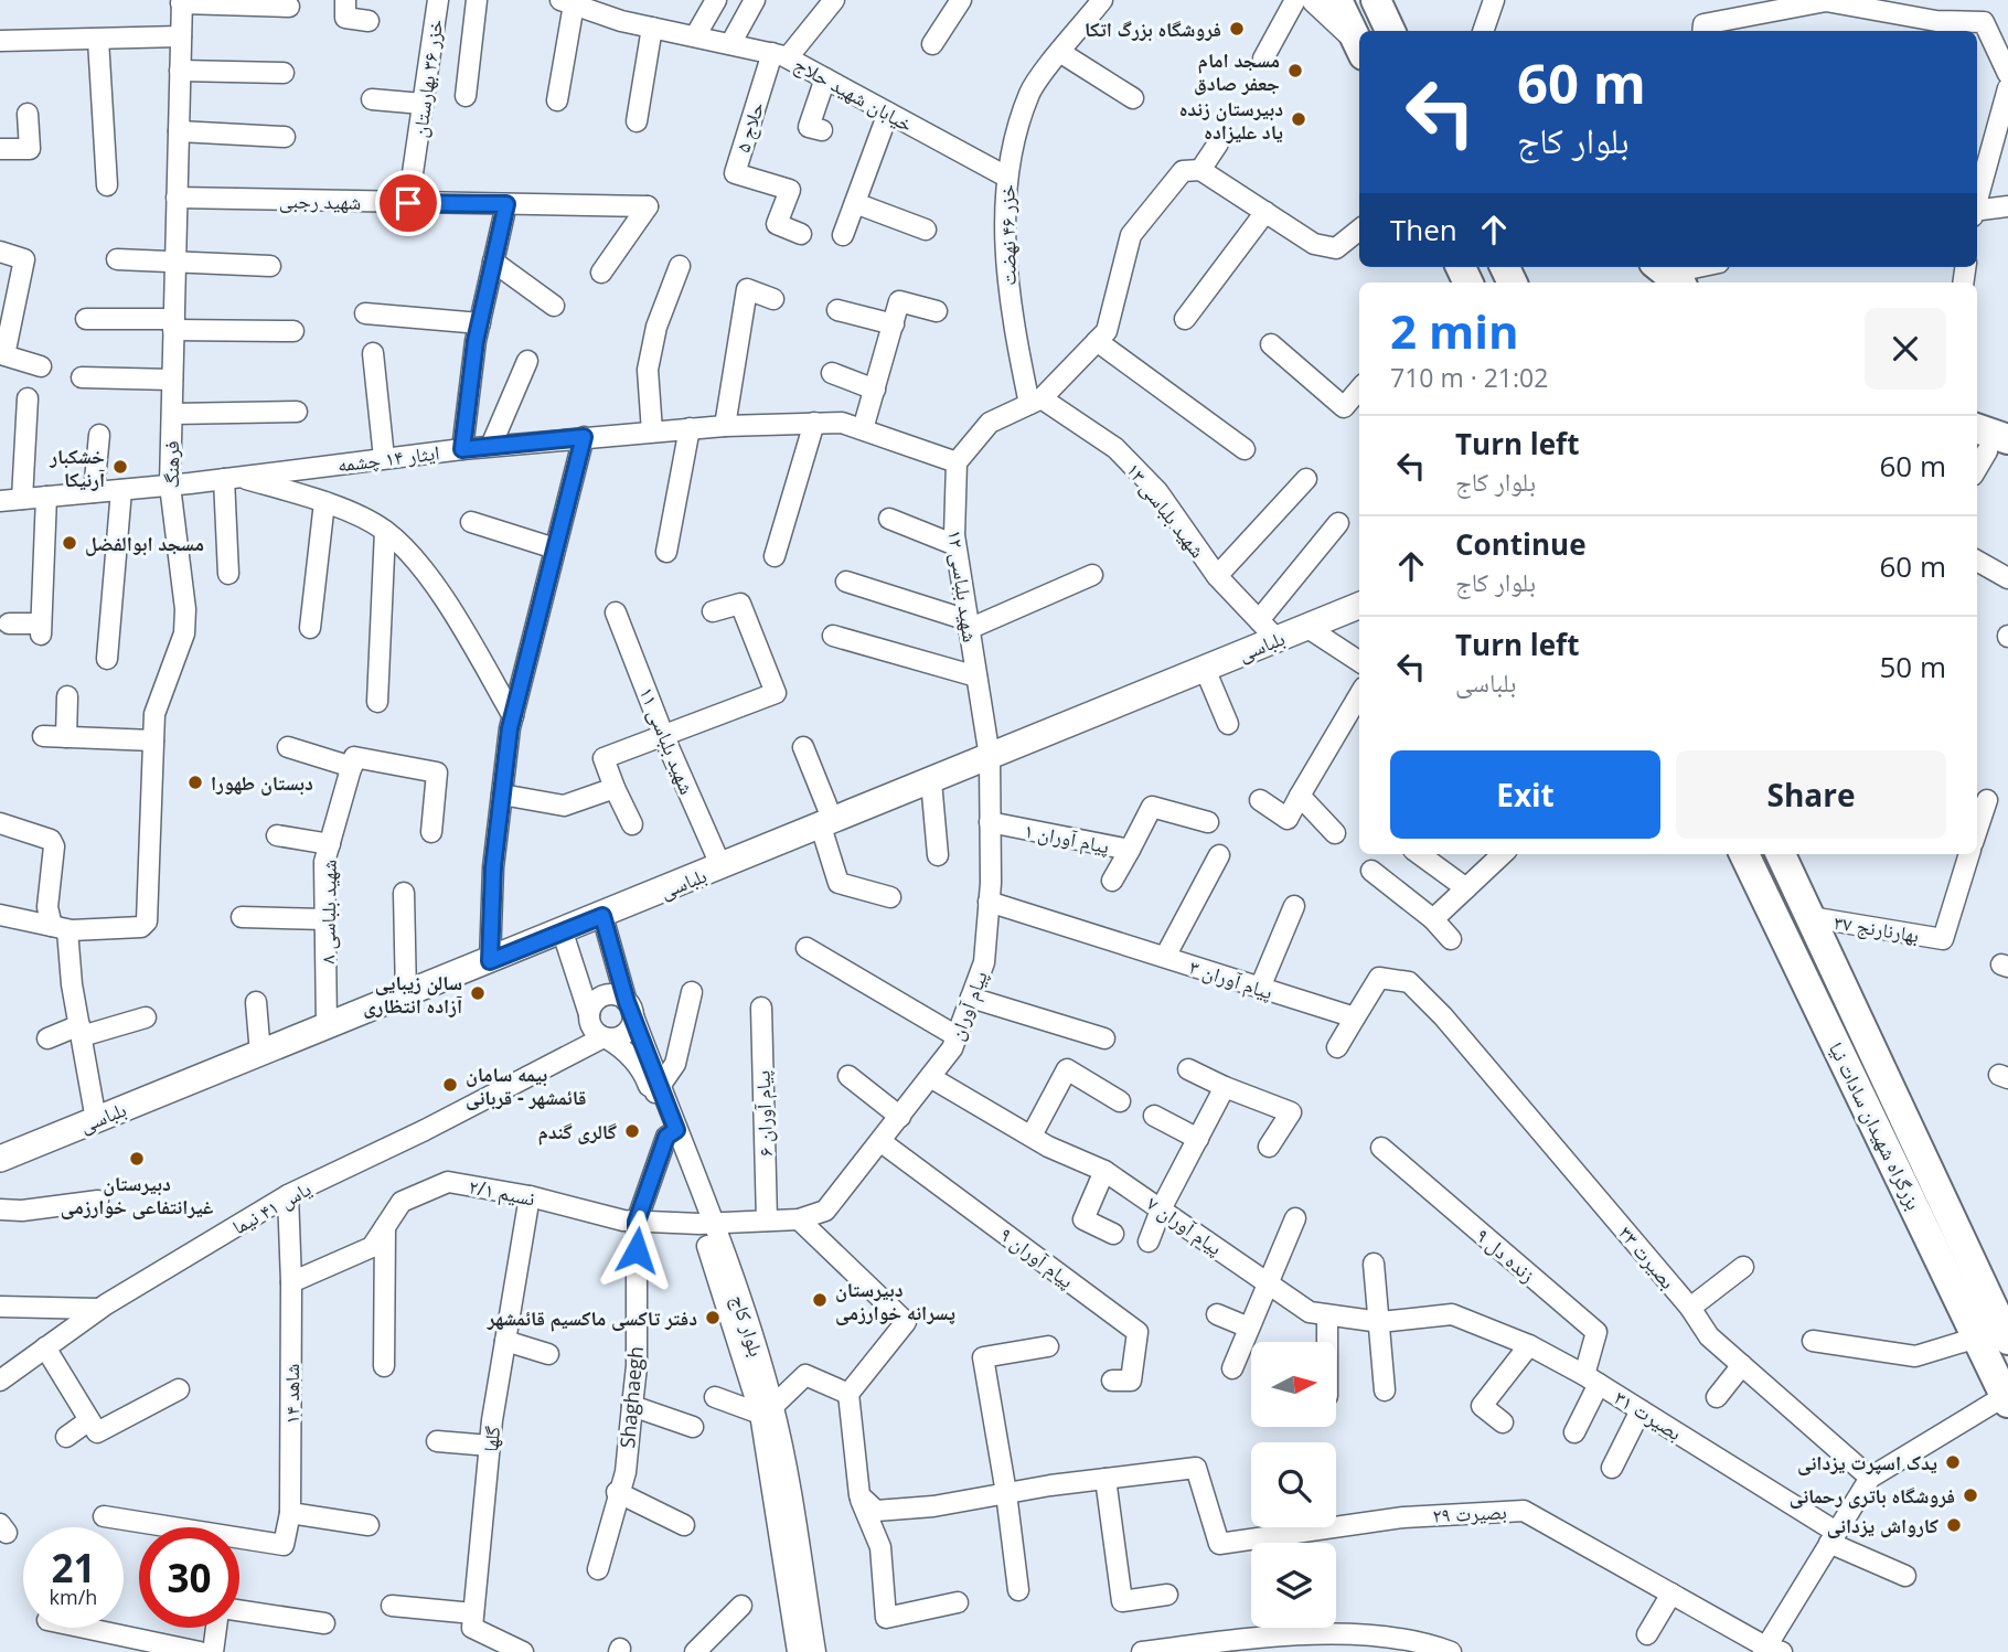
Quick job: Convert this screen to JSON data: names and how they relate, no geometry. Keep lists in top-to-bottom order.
{
  "streets": {
    "highway": ["بزرگراه شهیدان سادات نیا"],
    "main road": ["بلباسی"],
    "street": [
      "خزر ۳۶ بهارستان",
      "خیابان شهید حلاج",
      "حلاج ۵",
      "شهید رجبی",
      "خزر ۴۶ نهضت",
      "ایثار ۱۴ چشمه",
      "فرهنگ",
      "شهید بلباسی ١٣",
      "شهید بلباسی ١٢",
      "شهید بلباسی ١١",
      "پیام آوران ۱",
      "شهید بلباسی ۸",
      "بهارنارنج ۳۷",
      "پیام آوران ۳",
      "پیام آوران",
      "پیام آوران ۶",
      "نسیم ۲/۱",
      "یاس ۴۱ نیما",
      "پیام آوران ۷",
      "زنده دل ۹",
      "پیام آوران ۹",
      "بصیرت ۳۳",
      "بلوار کاج",
      "شاهد ۱۴",
      "Shaghaegh",
      "بصیرت ۳۱",
      "گلها",
      "بصیرت ۲۹"
    ]
  },
  "crossings": [
    ["خزر ۳۶ بهارستان", "شهید رجبی"],
    ["خیابان شهید حلاج", "حلاج ۵"],
    ["خیابان شهید حلاج", "خزر ۴۶ نهضت"],
    ["شهید رجبی", "فرهنگ"],
    ["خزر ۴۶ نهضت", "شهید بلباسی ١٣"],
    ["ایثار ۱۴ چشمه", "فرهنگ"],
    ["ایثار ۱۴ چشمه", "شهید بلباسی ١٢"],
    ["شهید بلباسی ١٣", "بلباسی"],
    ["شهید بلباسی ١٢", "بلباسی"],
    ["شهید بلباسی ١٢", "پیام آوران"],
    ["بلباسی", "شهید بلباسی ١١"],
    ["بلباسی", "شهید بلباسی ۸"],
    ["بلباسی", "پیام آوران"],
    ["بلباسی", "بلوار کاج"],
    ["پیام آوران ۱", "پیام آوران"],
    ["بهارنارنج ۳۷", "بزرگراه شهیدان سادات نیا"],
    ["پیام آوران ۳", "پیام آوران"],
    ["پیام آوران ۳", "بصیرت ۳۳"],
    ["پیام آوران", "نسیم ۲/۱"],
    ["پیام آوران", "پیام آوران ۷"],
    ["پیام آوران", "پیام آوران ۹"],
    ["پیام آوران ۶", "نسیم ۲/۱"],
    ["نسیم ۲/۱", "بلوار کاج"],
    ["نسیم ۲/۱", "شاهد ۱۴"],
    ["نسیم ۲/۱", "Shaghaegh"],
    ["نسیم ۲/۱", "گلها"],
    ["یاس ۴۱ نیما", "بلوار کاج"],
    ["یاس ۴۱ نیما", "شاهد ۱۴"],
    ["پیام آوران ۷", "بصیرت ۳۱"],
    ["زنده دل ۹", "بصیرت ۳۱"],
    ["بلوار کاج", "Shaghaegh"]
  ],
  "places": [
    "فروشگاه بزرگ اتکا",
    "مسجد امام جعفر صادق",
    "دبیرستان زنده یاد علیزاده",
    "خشکبار آرنیکا",
    "مسجد ابوالفضل",
    "دبستان طهورا",
    "سالن زیبایی آزاده انتظاری",
    "بیمه سامان قائمشهر - قربانی",
    "گالری گندم",
    "دبیرستان غیرانتفاعی خوارزمی",
    "دبیرستان پسرانه خوارزمی",
    "دفتر تاکسی ماکسیم قائمشهر",
    "یدک اسپرت یزدانی",
    "فروشگاه باتری رحمانی",
    "کارواش یزدانی"
  ],
  "north": "right",
  "page": {
    "turn": ["60 m", "بلوار کاج"],
    "then": "Then",
    "heading": ["2 min", "710 m · 21:02"],
    "list": [
      {
        "name": "Turn left",
        "note": "بلوار کاج",
        "value": "60 m"
      },
      {
        "name": "Continue",
        "note": "بلوار کاج",
        "value": "60 m"
      },
      {
        "name": "Turn left",
        "note": "بلباسی",
        "value": "50 m"
      }
    ],
    "buttons": ["Exit", "Share"],
    "speed": "21 km/h",
    "limit": "30"
  }
}
